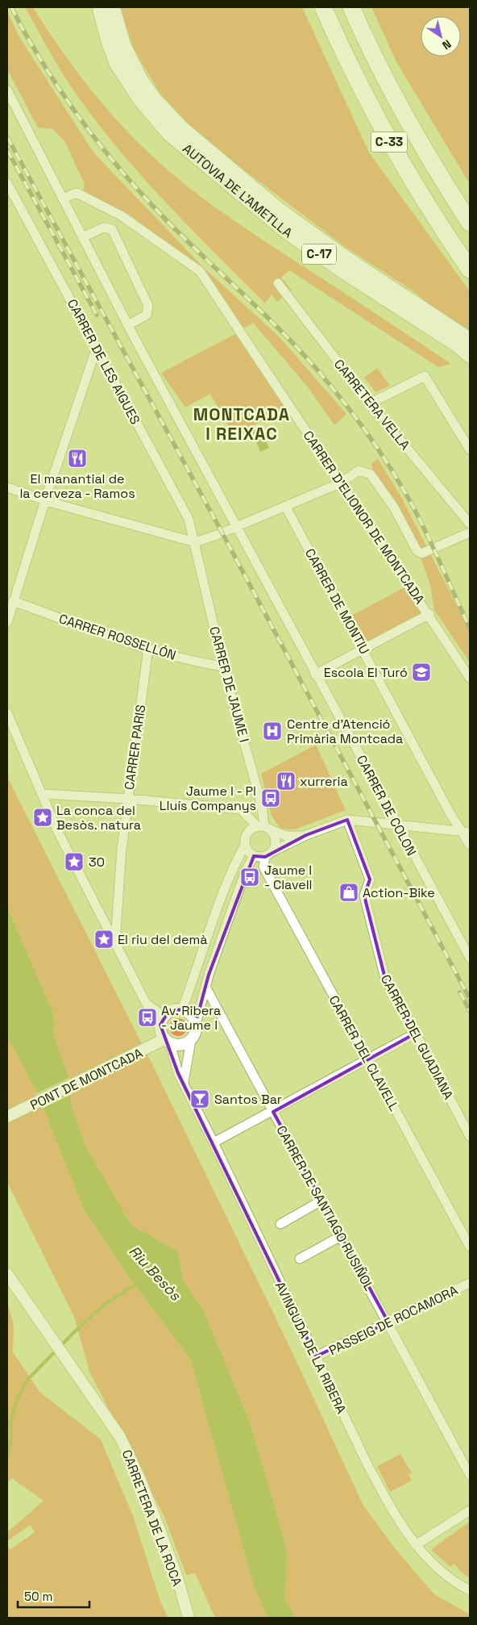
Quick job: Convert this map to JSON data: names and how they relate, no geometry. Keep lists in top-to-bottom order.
{
  "streets": {
    "highway": ["C-33", "AUTOVIA DE L'AMETLLA", "C-17"],
    "street": [
      "CARRER DE LES AIGUES",
      "CARRETERA VELLA",
      "CARRER D'ELIONOR DE MONTCADA",
      "CARRER DE MONTIU",
      "CARRER ROSSELLÓN",
      "CARRER DE JAUME I",
      "CARRER PARIS",
      "CARRER DE COLON",
      "CARRER DEL GUADIANA",
      "CARRER DEL CLAVELL",
      "PONT DE MONTCADA",
      "CARRER DE SANTIAGO RUSIÑOL",
      "PASSEIG DE ROCAMORA",
      "AVINGUDA DE LA RIBERA",
      "CARRETERA DE LA ROCA"
    ]
  },
  "crossings": [
    ["CARRER DE LES AIGUES", "CARRER DE JAUME I"],
    ["CARRER D'ELIONOR DE MONTCADA", "CARRER DE COLON"],
    ["CARRER ROSSELLÓN", "CARRER DE JAUME I"],
    ["CARRER ROSSELLÓN", "CARRER PARIS"],
    ["CARRER DE JAUME I", "CARRER DEL CLAVELL"],
    ["PONT DE MONTCADA", "AVINGUDA DE LA RIBERA"],
    ["CARRER DE SANTIAGO RUSIÑOL", "PASSEIG DE ROCAMORA"],
    ["PASSEIG DE ROCAMORA", "AVINGUDA DE LA RIBERA"]
  ],
  "districts": ["MONTCADA I REIXAC"],
  "water": ["Riu Besòs"],
  "places": {
    "restaurant": ["El manantial de la cerveza - Ramos", "xurreria"],
    "school or university": ["Escola El Turó"],
    "hospital": ["Centre d'Atenció Primària Montcada"],
    "bus stop": ["Jaume I - Pl Lluís Companys", "Jaume I - Clavell", "Av. Ribera - Jaume I"],
    "place": ["La conca del Besòs. natura", "30", "El riu del demà"],
    "shop": ["Action-Bike"],
    "bar": ["Santos Bar"]
  },
  "scale_bar": "50 m",
  "north": "bottom right"
}
